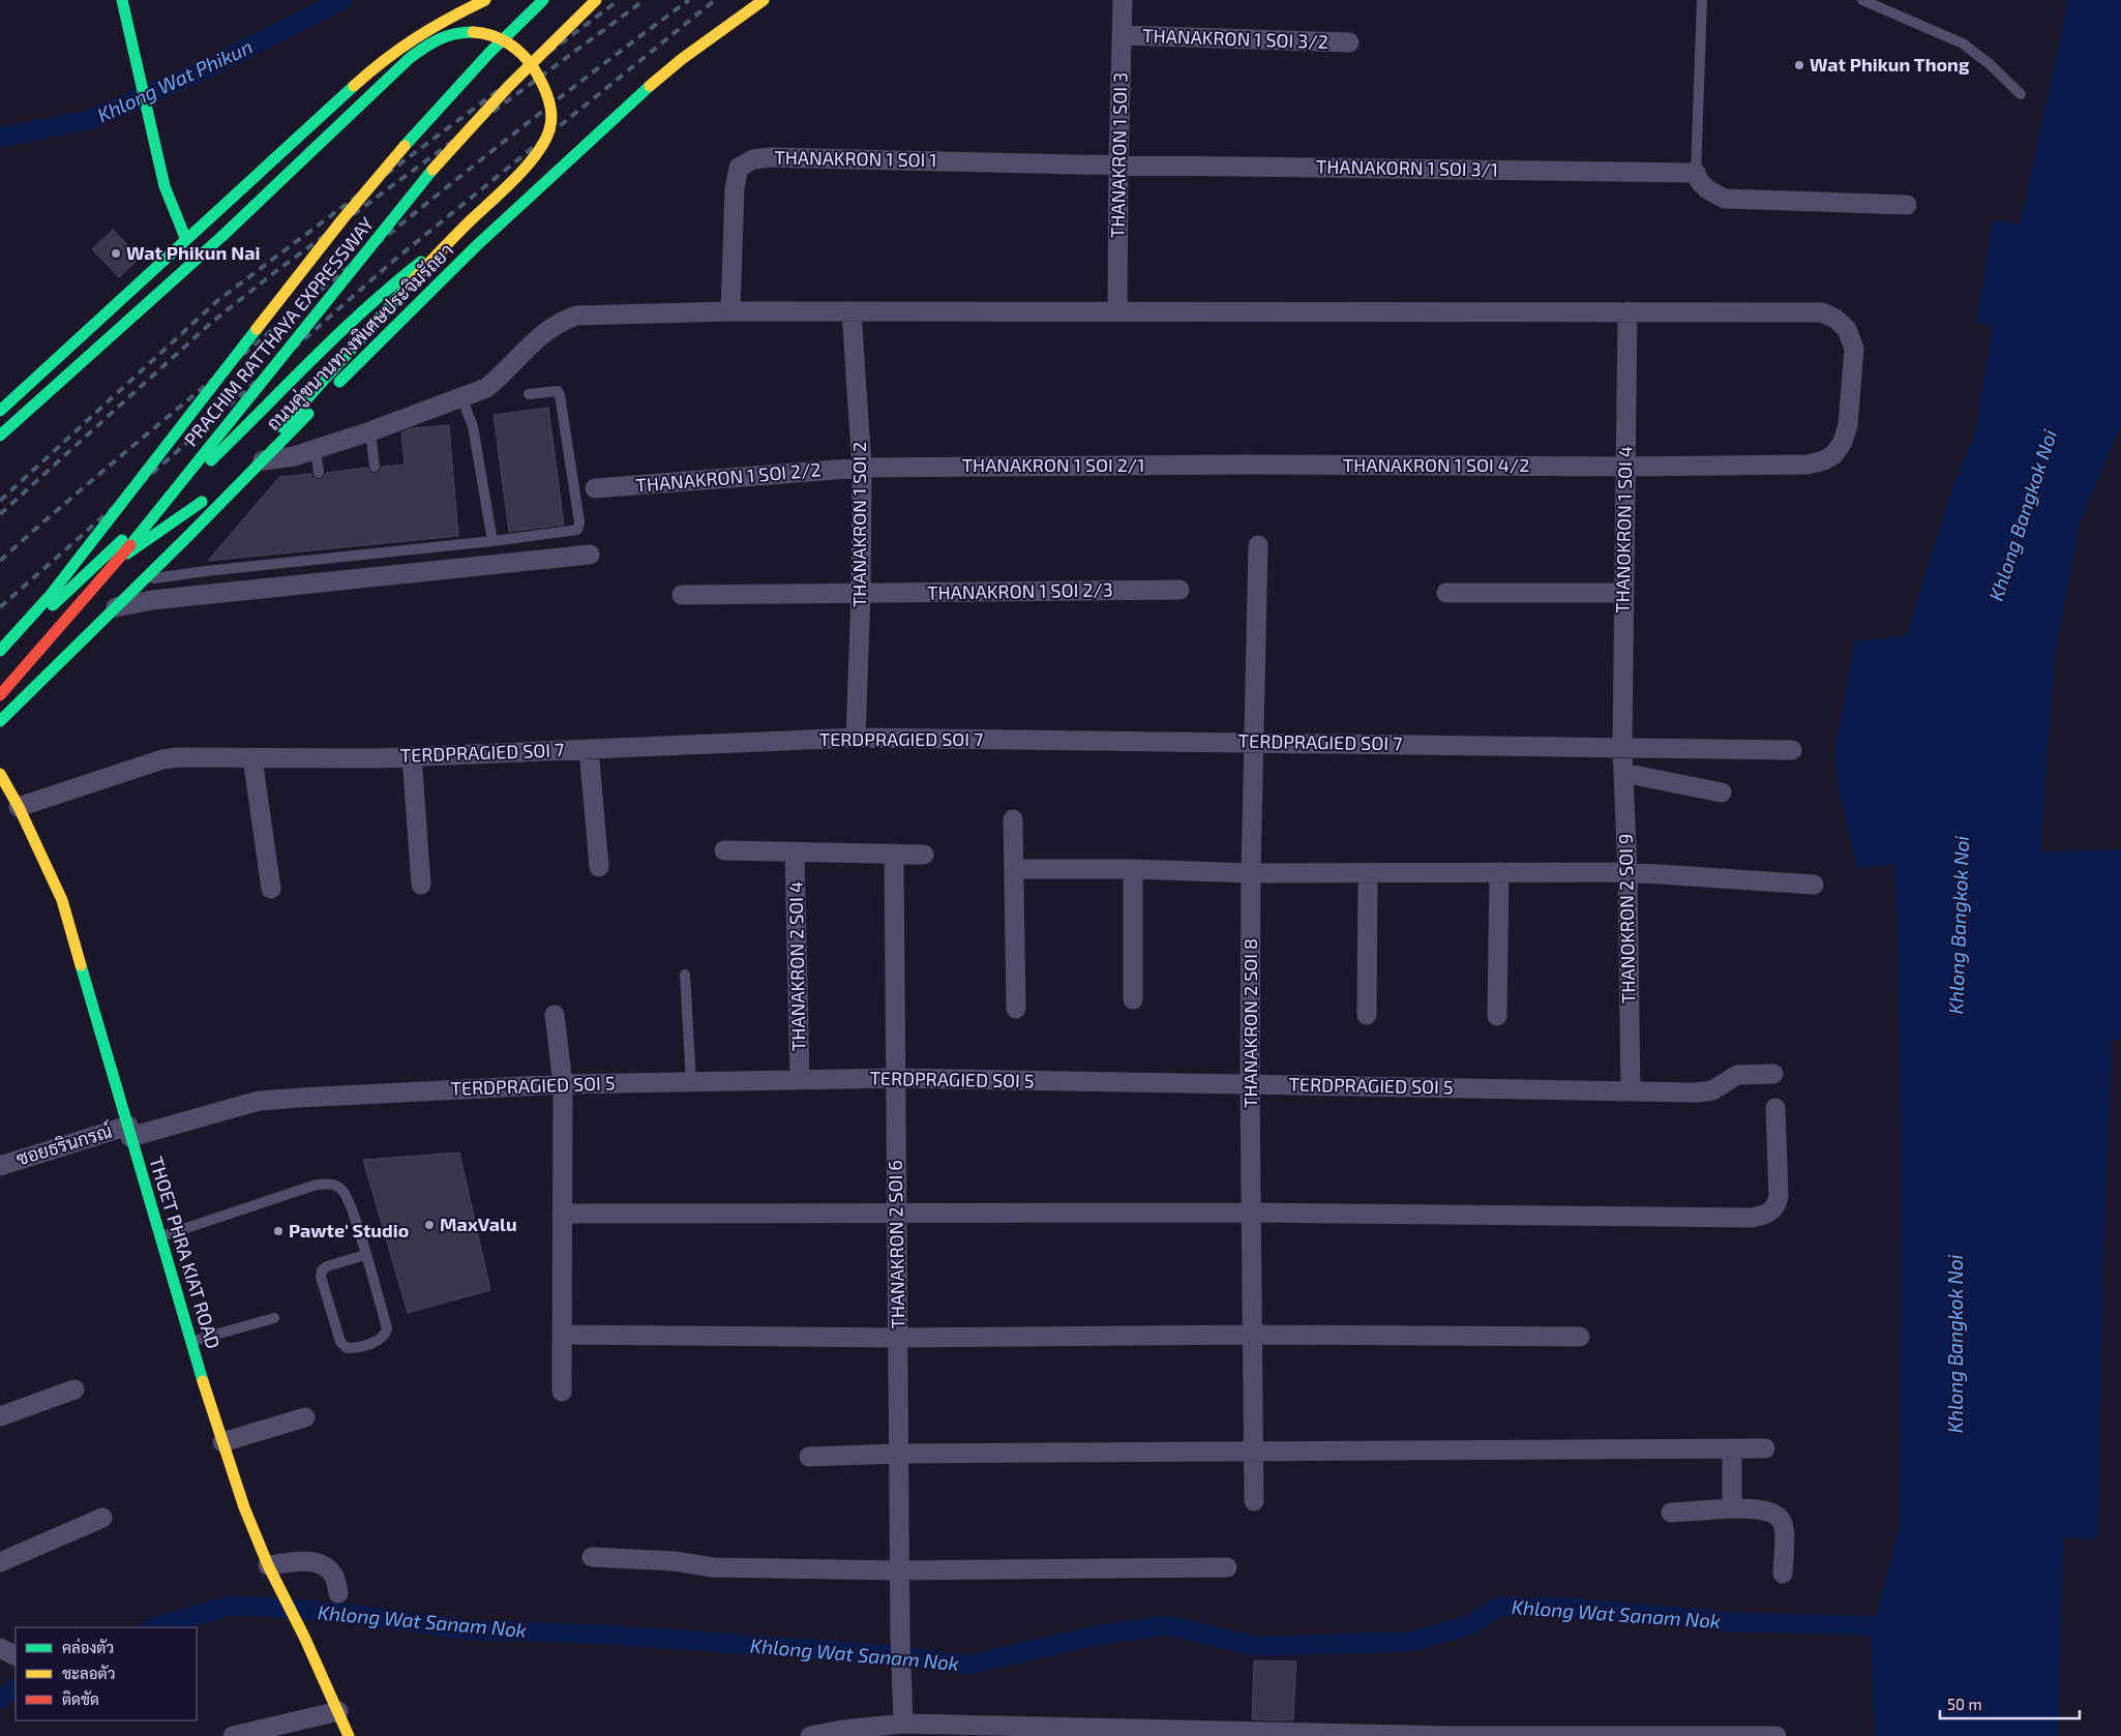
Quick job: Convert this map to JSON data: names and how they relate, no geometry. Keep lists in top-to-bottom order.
{
  "streets": {
    "main road": ["PRACHIM RATTHAYA EXPRESSWAY", "ถนนคู่ขนานทางพิเศษประจิมรัถยา", "THOET PHRA KIAT ROAD"],
    "street": [
      "THANAKRON 1 SOI 3/2",
      "THANAKRON 1 SOI 3",
      "THANAKRON 1 SOI 1",
      "THANAKORN 1 SOI 3/1",
      "THANAKRON 1 SOI 2/1",
      "THANAKRON 1 SOI 4/2",
      "THANAKRON 1 SOI 2/2",
      "THANAKRON 1 SOI 2",
      "THANOKRON 1 SOI 4",
      "THANAKRON 1 SOI 2/3",
      "TERDPRAGIED SOI 7",
      "THANOKRON 2 SOI 9",
      "THANAKRON 2 SOI 4",
      "THANAKRON 2 SOI 8",
      "TERDPRAGIED SOI 5",
      "ซอยธรินกรณ์",
      "THANAKRON 2 SOI 6"
    ]
  },
  "crossings": [
    ["THANAKRON 1 SOI 3/2", "THANAKRON 1 SOI 3"],
    ["THANAKRON 1 SOI 3", "THANAKRON 1 SOI 1"],
    ["THANAKRON 1 SOI 3", "THANAKORN 1 SOI 3/1"],
    ["THANAKRON 1 SOI 3", "THANAKRON 1 SOI 4/2"],
    ["THANAKRON 1 SOI 1", "THANAKORN 1 SOI 3/1"],
    ["THANAKRON 1 SOI 1", "THANAKRON 1 SOI 4/2"],
    ["ถนนคู่ขนานทางพิเศษประจิมรัถยา", "THANAKRON 1 SOI 4/2"],
    ["THANAKRON 1 SOI 2/1", "THANAKRON 1 SOI 4/2"],
    ["THANAKRON 1 SOI 2/1", "THANAKRON 1 SOI 2/2"],
    ["THANAKRON 1 SOI 2/1", "THANAKRON 1 SOI 2"],
    ["THANAKRON 1 SOI 4/2", "THANAKRON 1 SOI 2"],
    ["THANAKRON 1 SOI 4/2", "THANOKRON 1 SOI 4"],
    ["THANAKRON 1 SOI 2/2", "THANAKRON 1 SOI 2"],
    ["THANAKRON 1 SOI 2", "THANAKRON 1 SOI 2/3"],
    ["THANAKRON 1 SOI 2", "TERDPRAGIED SOI 7"],
    ["THANOKRON 1 SOI 4", "TERDPRAGIED SOI 7"],
    ["THANOKRON 1 SOI 4", "THANOKRON 2 SOI 9"],
    ["TERDPRAGIED SOI 7", "THANOKRON 2 SOI 9"],
    ["TERDPRAGIED SOI 7", "THANAKRON 2 SOI 8"],
    ["TERDPRAGIED SOI 7", "THOET PHRA KIAT ROAD"],
    ["THANOKRON 2 SOI 9", "TERDPRAGIED SOI 5"],
    ["THANAKRON 2 SOI 4", "TERDPRAGIED SOI 5"],
    ["THANAKRON 2 SOI 8", "TERDPRAGIED SOI 5"],
    ["TERDPRAGIED SOI 5", "ซอยธรินกรณ์"],
    ["TERDPRAGIED SOI 5", "THANAKRON 2 SOI 6"],
    ["TERDPRAGIED SOI 5", "THOET PHRA KIAT ROAD"],
    ["ซอยธรินกรณ์", "THOET PHRA KIAT ROAD"]
  ],
  "water": ["Khlong Wat Phikun", "Khlong Bangkok Noi", "Khlong Wat Sanam Nok"],
  "places": [
    "Wat Phikun Thong",
    "Wat Phikun Nai",
    "MaxValu",
    "Pawte' Studio"
  ],
  "legend": ["คล่องตัว", "ชะลอตัว", "ติดขัด"],
  "scale_bar": "50 m"
}
